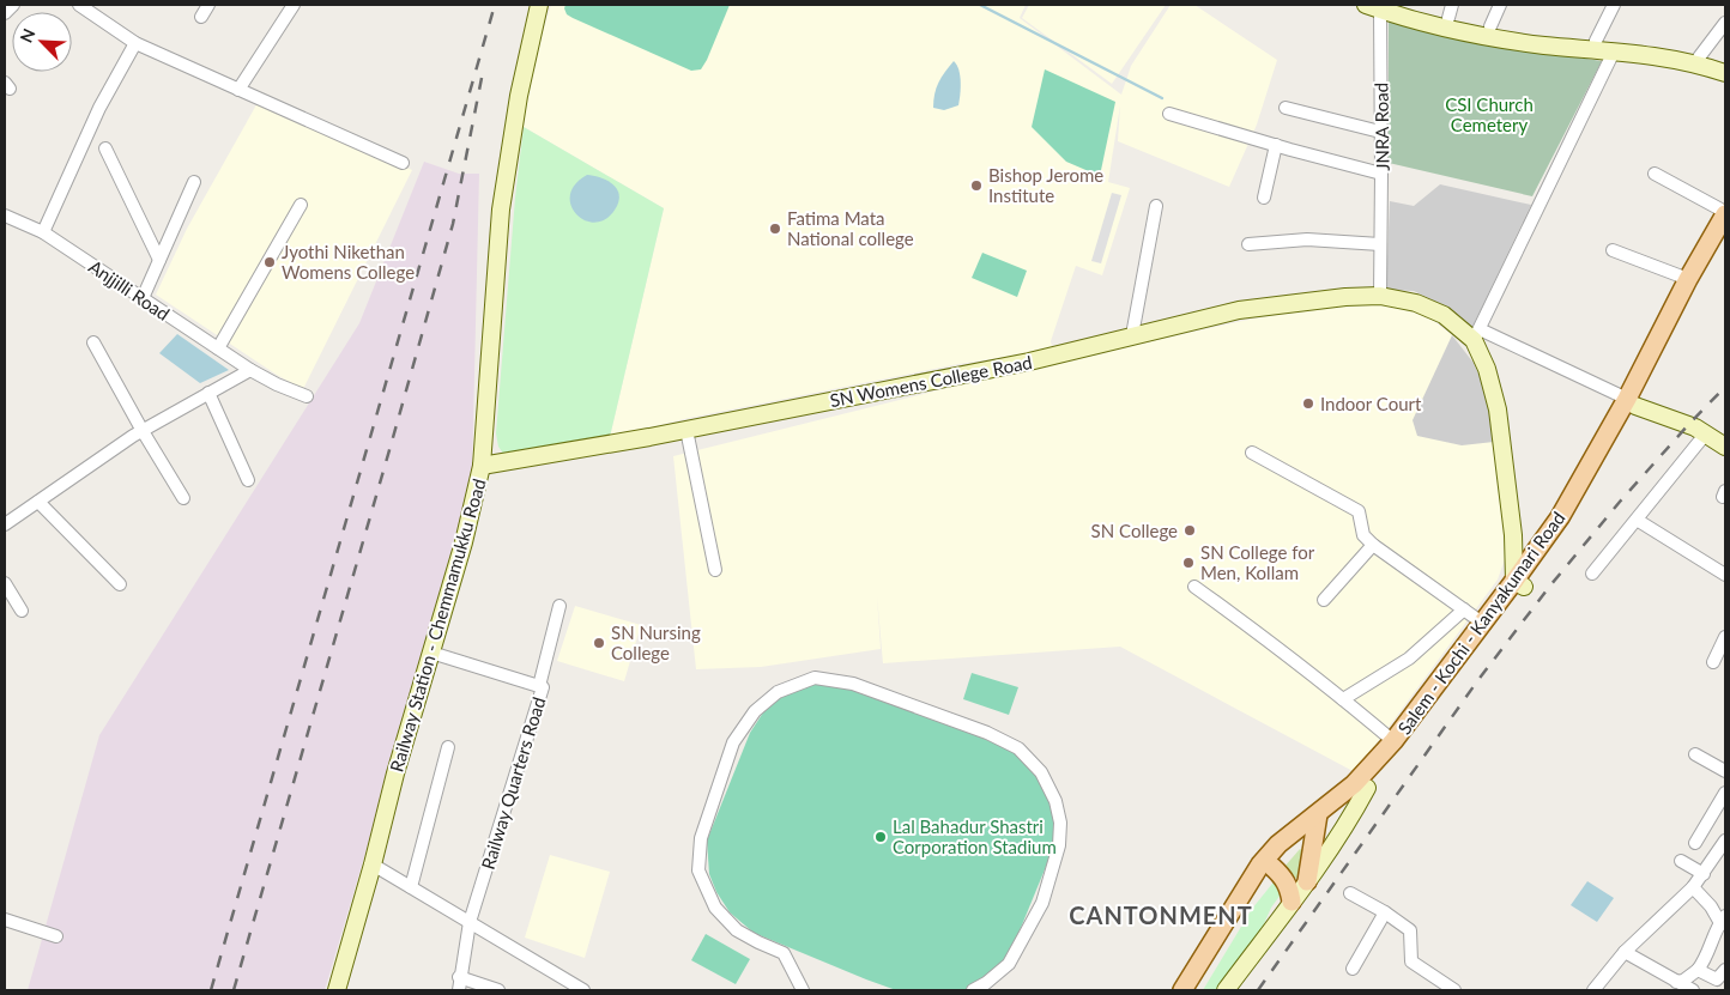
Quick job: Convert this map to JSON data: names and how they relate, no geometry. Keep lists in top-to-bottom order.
{
  "streets": {
    "main road": ["SN Womens College Road", "Salem - Kochi - Kanyakumari Road", "Railway Station - Chemmamukku Road"],
    "street": ["JNRA Road", "Anjjilli Road", "Railway Quarters Road"]
  },
  "crossings": [
    ["JNRA Road", "SN Womens College Road"],
    ["SN Womens College Road", "Railway Station - Chemmamukku Road"],
    ["Railway Station - Chemmamukku Road", "Railway Quarters Road"]
  ],
  "districts": ["CANTONMENT"],
  "parks": ["CSI Church Cemetery"],
  "places": [
    "Bishop Jerome Institute",
    "Fatima Mata National college",
    "Jyothi Nikethan Womens College",
    "Indoor Court",
    "SN College",
    "SN College for Men, Kollam",
    "SN Nursing College",
    "Lal Bahadur Shastri Corporation Stadium"
  ],
  "north": "top left"
}
